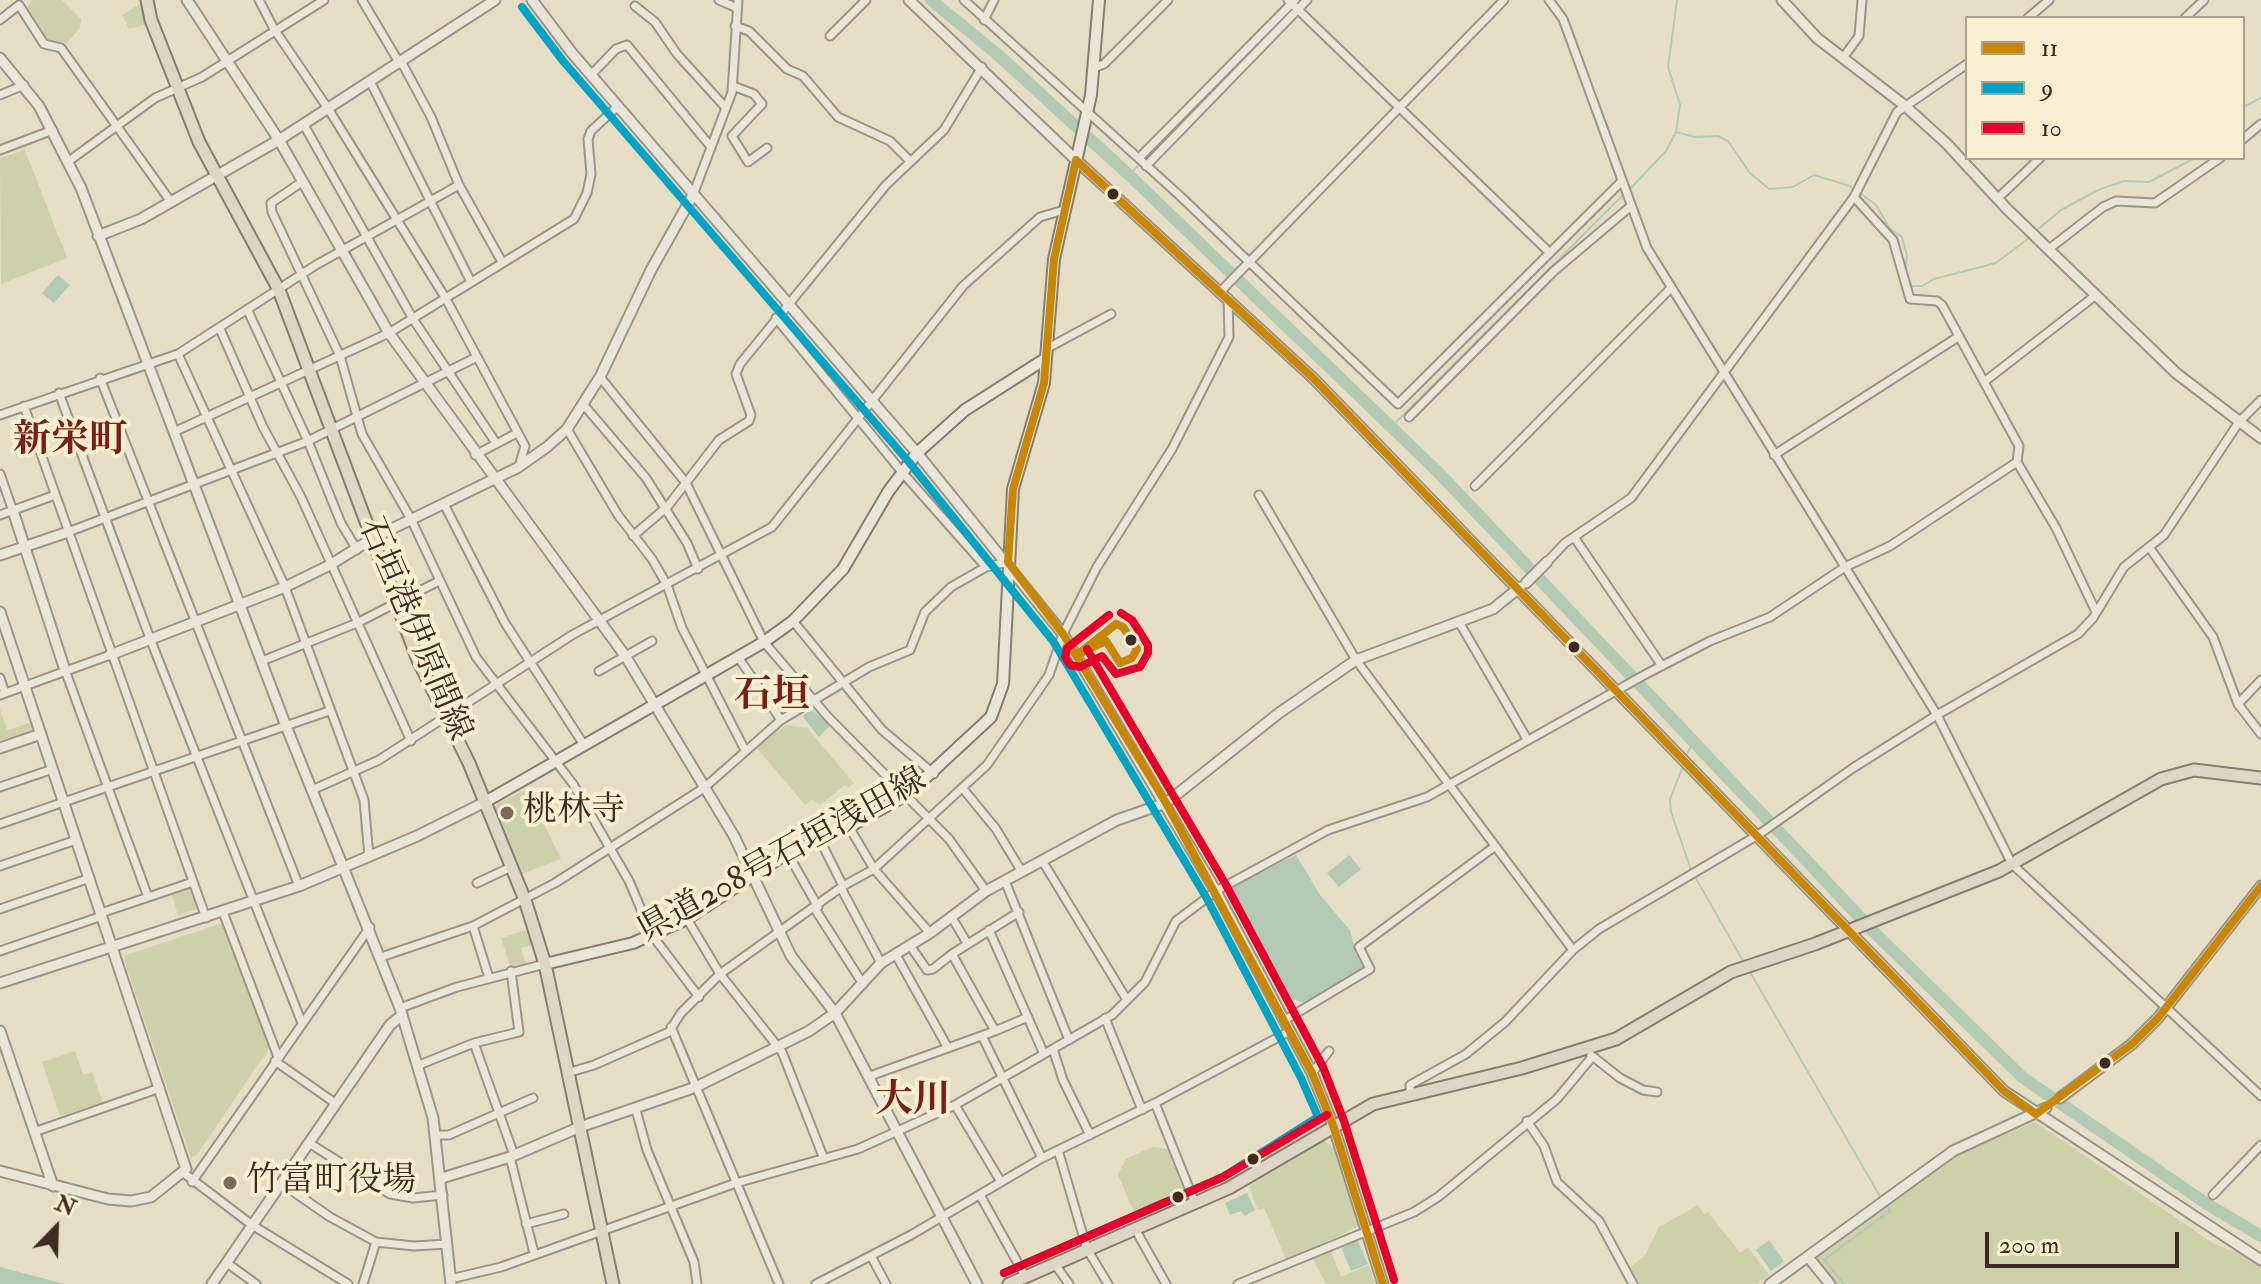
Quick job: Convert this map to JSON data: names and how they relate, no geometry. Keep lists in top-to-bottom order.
{
  "streets": {
    "main road": ["石垣港伊原間線", "県道208号石垣浅田線"]
  },
  "crossings": [
    ["石垣港伊原間線", "県道208号石垣浅田線"]
  ],
  "districts": ["新栄町", "石垣", "大川"],
  "places": ["桃林寺", "竹富町役場"],
  "lines": ["transit line 9", "transit line 11", "transit line 10"],
  "legend": ["11", "9", "10"],
  "scale_bar": "200 m",
  "north": "top right"
}
